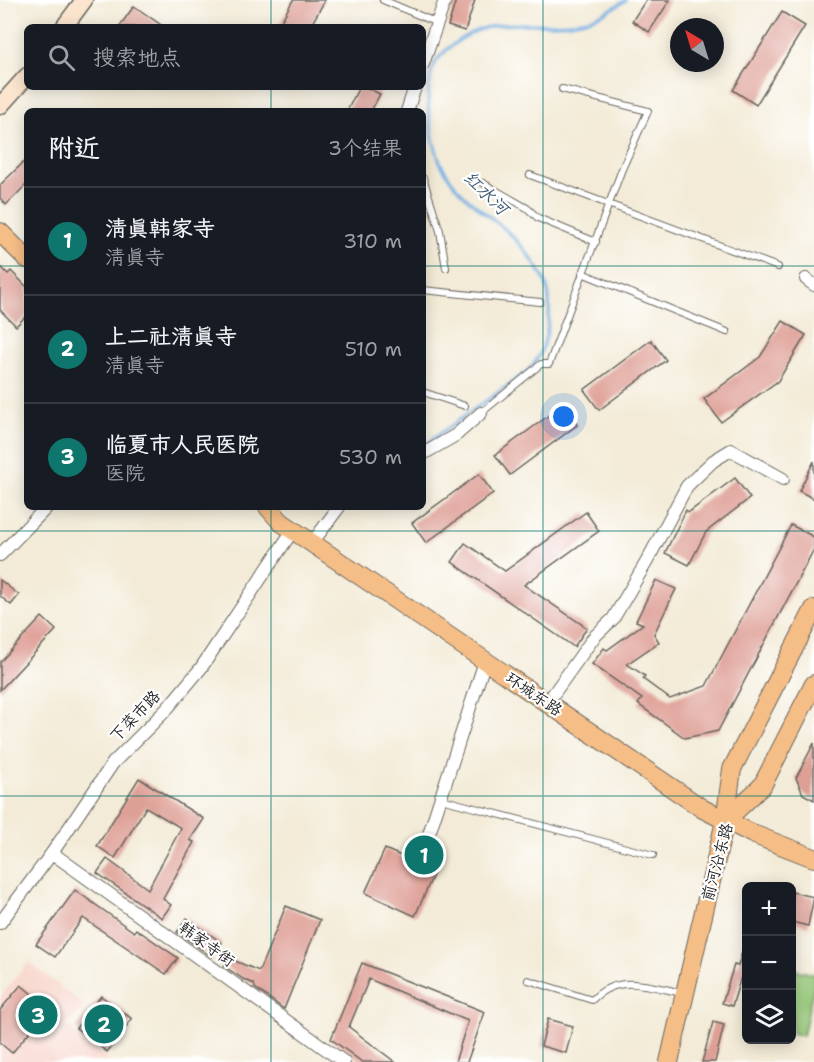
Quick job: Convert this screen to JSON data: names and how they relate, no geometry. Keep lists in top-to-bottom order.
{
  "streets": {
    "main road": ["环城东路", "前河沿东路"],
    "street": ["下菜市路", "韩家寺街"]
  },
  "crossings": [
    ["环城东路", "下菜市路"],
    ["环城东路", "前河沿东路"],
    ["下菜市路", "韩家寺街"]
  ],
  "water": ["红水河"],
  "north": "top left",
  "page": {
    "search": "搜索地点",
    "heading": ["附近", "3个结果"],
    "list": [
      {
        "mark": "1",
        "name": "清真韩家寺",
        "note": "清真寺",
        "value": "310 m"
      },
      {
        "mark": "2",
        "name": "上二社清真寺",
        "note": "清真寺",
        "value": "510 m"
      },
      {
        "mark": "3",
        "name": "临夏市人民医院",
        "note": "医院",
        "value": "530 m"
      }
    ],
    "pins": ["1", "3", "2"],
    "map_buttons": ["+", "−"]
  }
}
